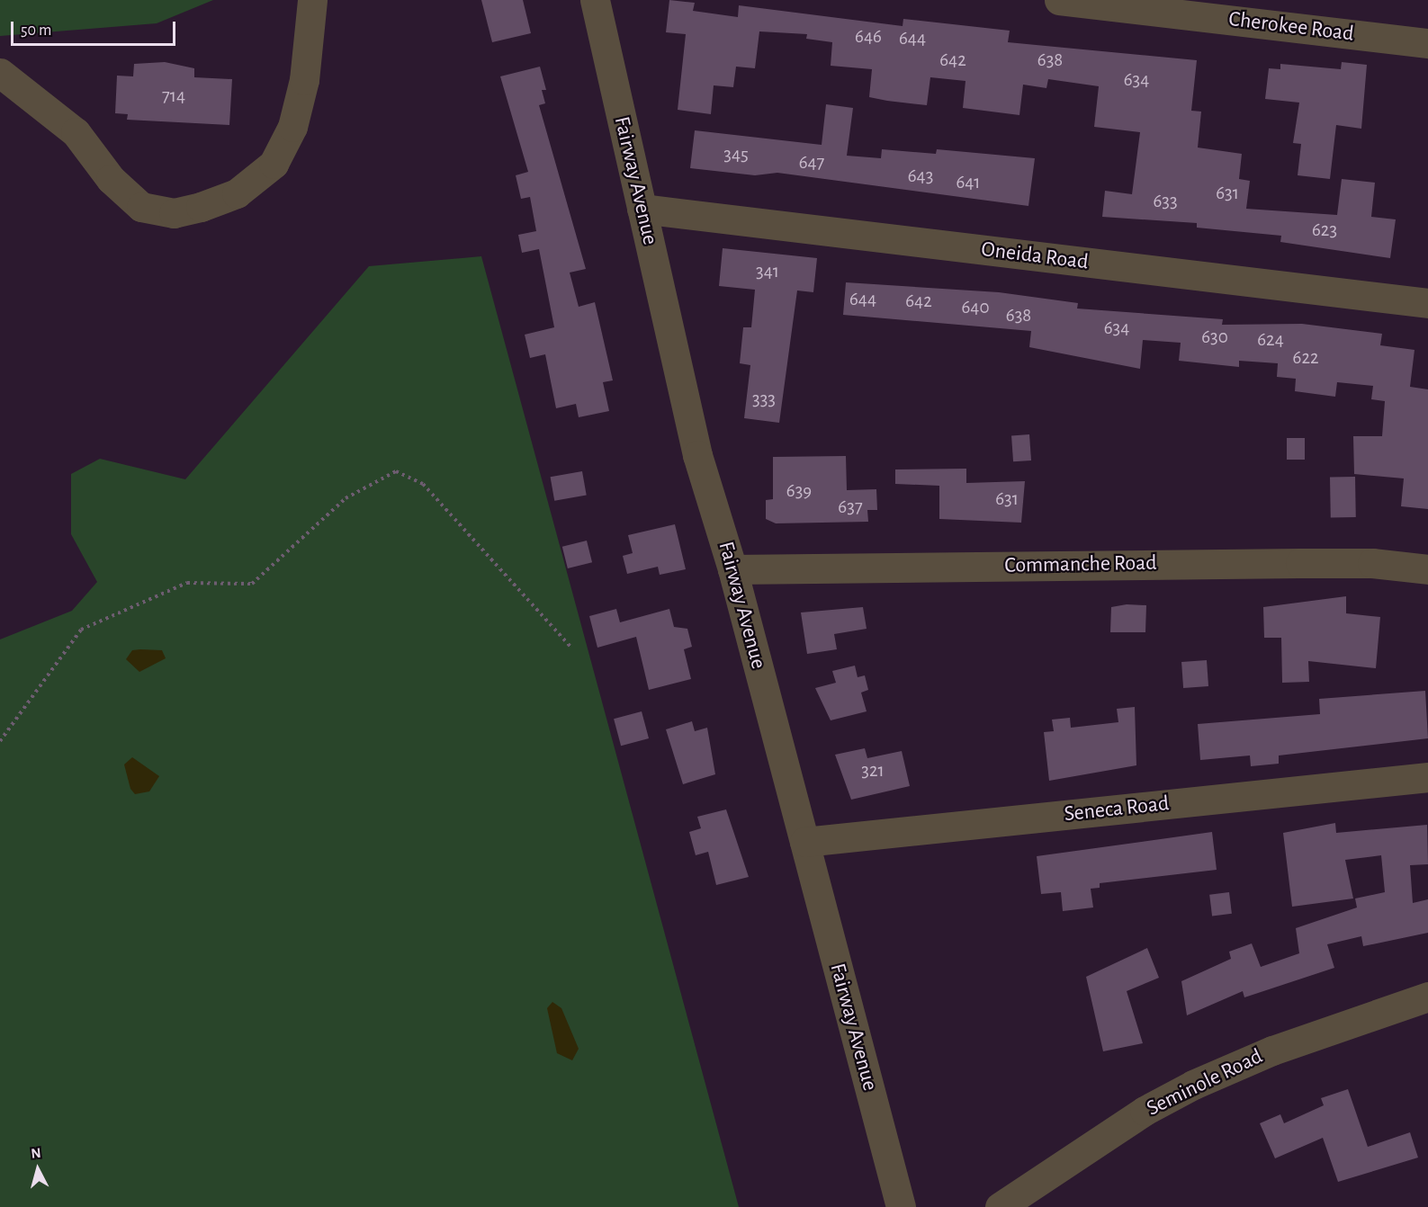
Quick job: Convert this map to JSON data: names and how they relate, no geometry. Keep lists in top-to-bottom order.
{
  "streets": {
    "street": [
      "Cherokee Road",
      "Fairway Avenue",
      "Oneida Road",
      "Commanche Road",
      "Seneca Road",
      "Seminole Road"
    ]
  },
  "crossings": [
    ["Fairway Avenue", "Oneida Road"],
    ["Fairway Avenue", "Commanche Road"],
    ["Fairway Avenue", "Seneca Road"]
  ],
  "house_numbers": [
    "646",
    "644",
    "642",
    "638",
    "634",
    "714",
    "345",
    "647",
    "643",
    "641",
    "631",
    "633",
    "623",
    "341",
    "644",
    "642",
    "640",
    "638",
    "634",
    "630",
    "624",
    "622",
    "333",
    "639",
    "631",
    "637",
    "321"
  ],
  "scale_bar": "50 m",
  "north": "top"
}
